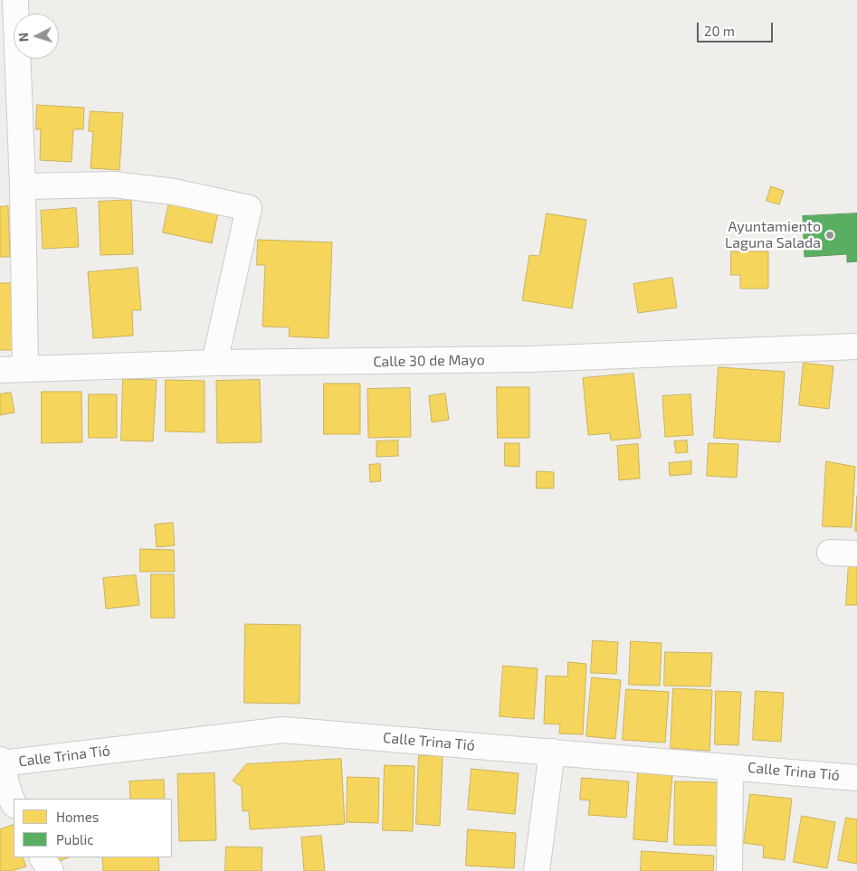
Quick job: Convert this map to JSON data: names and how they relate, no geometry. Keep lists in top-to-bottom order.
{
  "streets": {
    "street": ["Calle 30 de Mayo", "Calle Trina Tió"]
  },
  "places": ["Ayuntamiento Laguna Salada"],
  "legend": ["Homes", "Public"],
  "scale_bar": "20 m",
  "north": "left"
}
